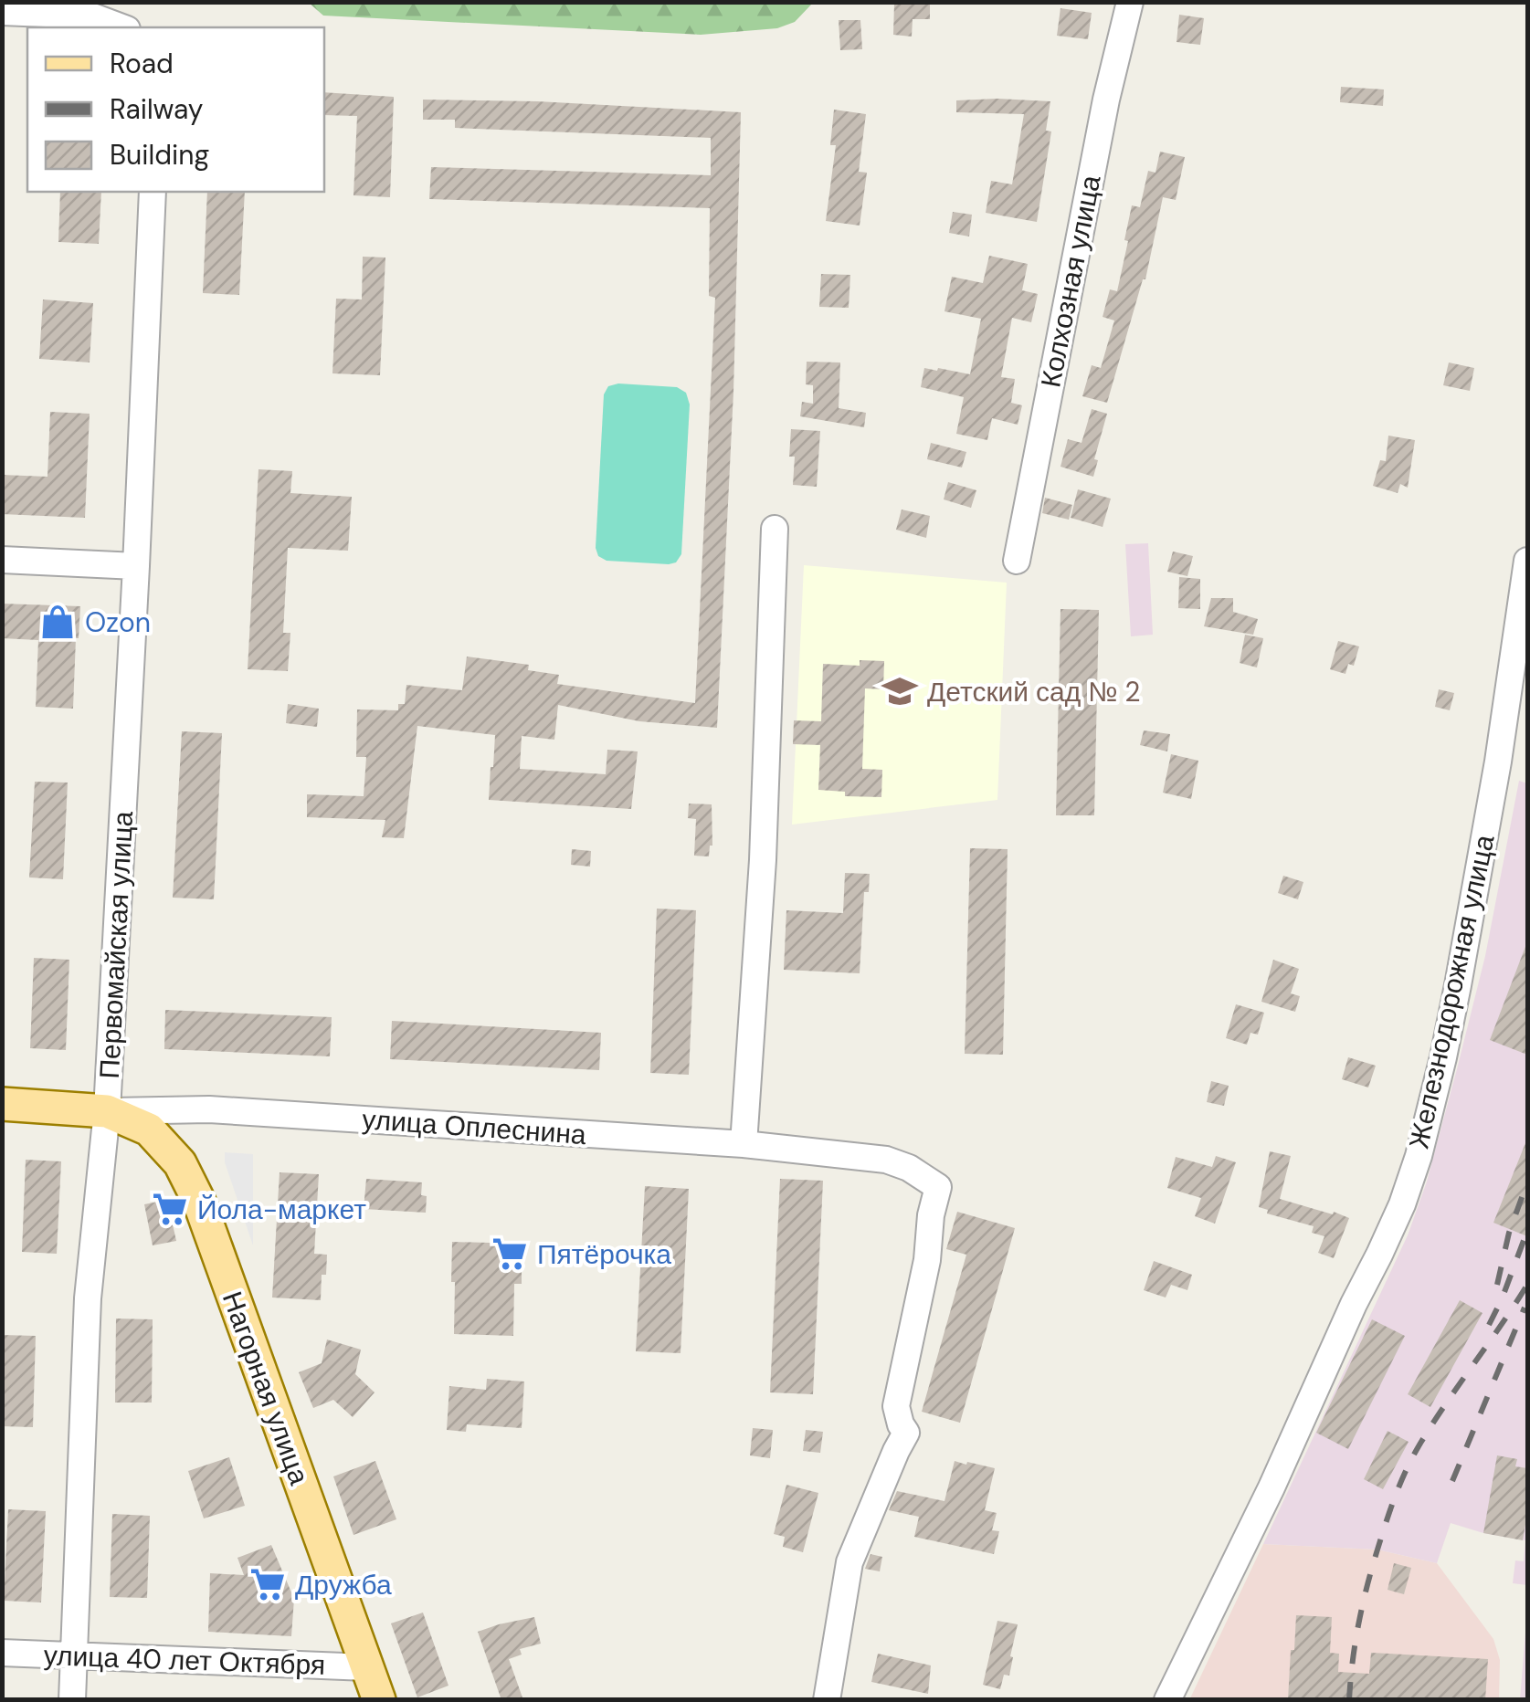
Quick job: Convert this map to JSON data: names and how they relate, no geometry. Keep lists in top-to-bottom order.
{
  "streets": {
    "main road": ["улица Оплеснина", "Нагорная улица"],
    "street": [
      "Колхозная улица",
      "Первомайская улица",
      "Железнодорожная улица",
      "улица 40 лет Октября"
    ]
  },
  "crossings": [
    ["Первомайская улица", "улица Оплеснина"],
    ["Первомайская улица", "Нагорная улица"],
    ["Первомайская улица", "улица 40 лет Октября"],
    ["улица Оплеснина", "Нагорная улица"],
    ["Нагорная улица", "улица 40 лет Октября"]
  ],
  "places": {
    "shop": ["Ozon"],
    "school or university": ["Детский сад № 2"],
    "supermarket": ["Йола-маркет", "Пятёрочка", "Дружба"]
  },
  "legend": ["Road", "Railway", "Building"]
}
